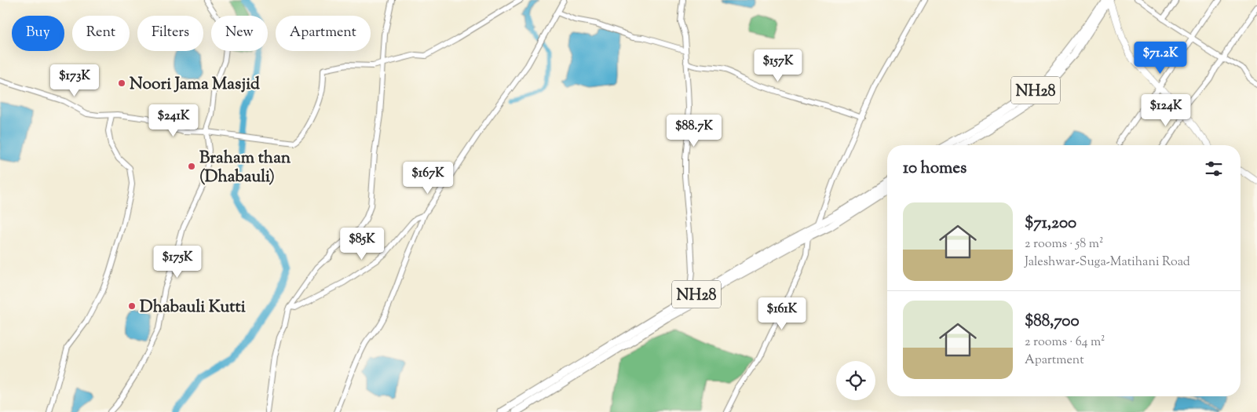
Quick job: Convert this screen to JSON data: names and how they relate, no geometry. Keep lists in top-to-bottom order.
{
  "streets": {
    "highway": ["NH28"]
  },
  "places": ["Noori Jama Masjid", "Braham than (Dhabauli)", "Dhabauli Kutti"],
  "page": {
    "chip": [
      "Buy",
      "Rent",
      "Filters",
      "New",
      "Apartment"
    ],
    "price": [
      "$71.2K",
      "$157K",
      "$173K",
      "$124K",
      "$241K",
      "$88.7K",
      "$167K",
      "$85K",
      "$175K",
      "$161K"
    ],
    "heading": "10 homes",
    "list": [
      {
        "name": "$71,200",
        "note": "2 rooms · 58 m² · Jaleshwar-Suga-Matihani Road"
      },
      {
        "name": "$88,700",
        "note": "2 rooms · 64 m² · Apartment"
      }
    ]
  }
}
